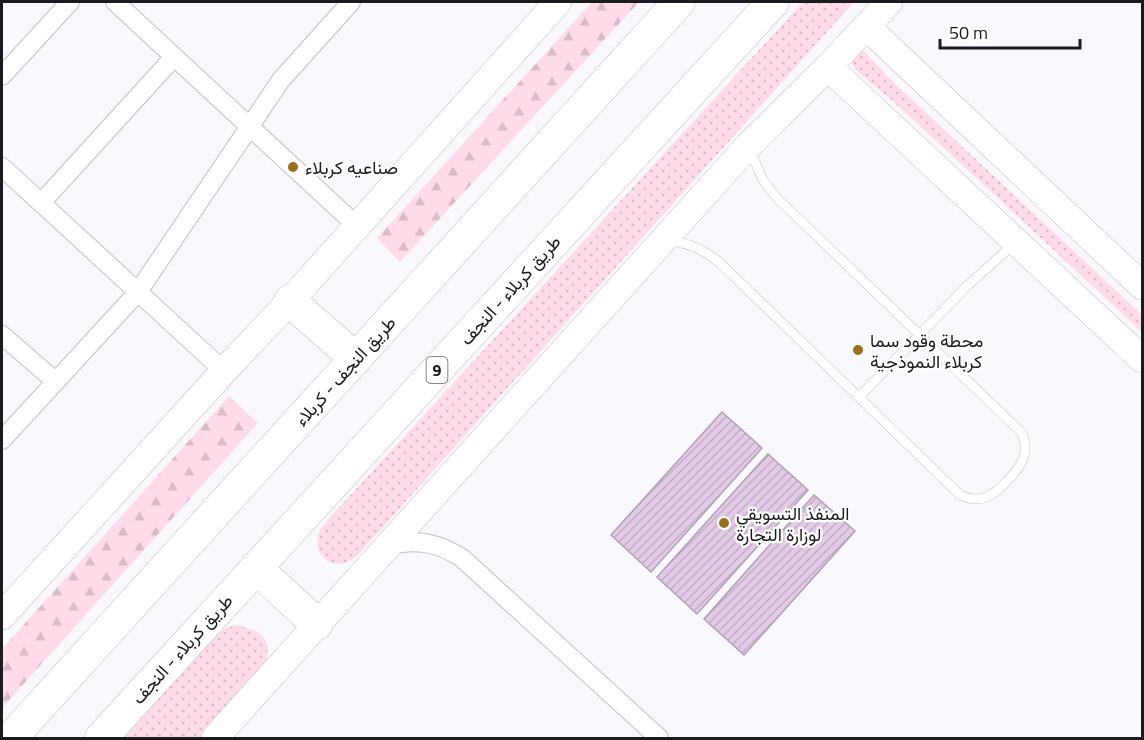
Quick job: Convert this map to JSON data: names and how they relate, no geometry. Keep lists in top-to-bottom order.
{
  "streets": {
    "highway": ["طريق كربلاء - النجف", "9", "طريق النجف - كربلاء"]
  },
  "places": ["صناعيه كربلاء", "محطة وقود سما كربلاء النموذجية", "المنفذ التسويقي لوزارة التجارة"],
  "scale_bar": "50 m"
}
